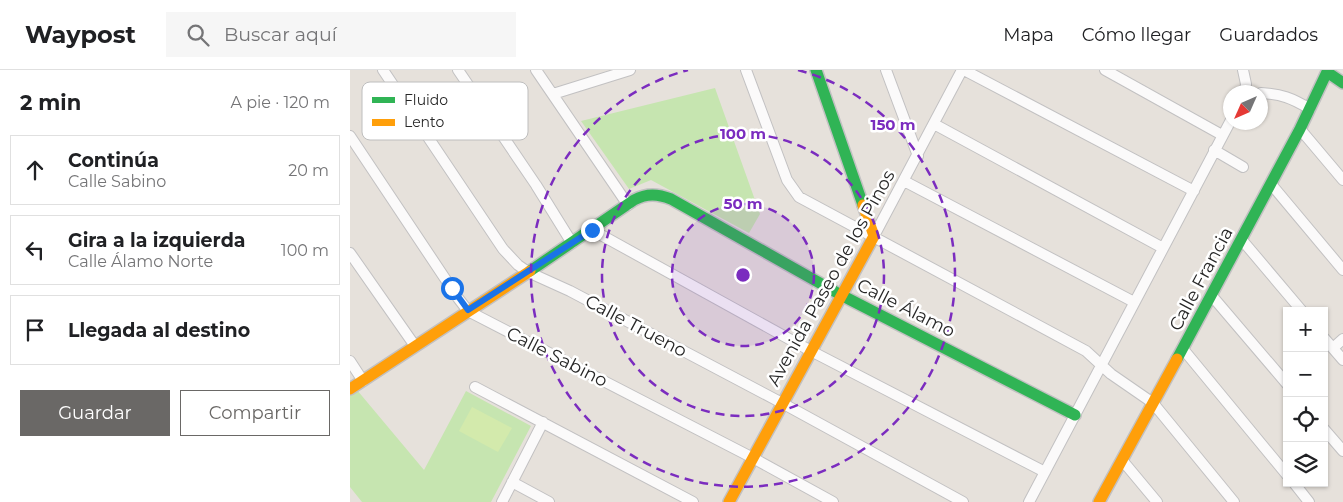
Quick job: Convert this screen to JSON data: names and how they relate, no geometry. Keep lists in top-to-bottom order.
{
  "streets": {
    "street": [
      "Avenida Paseo de los Pinos",
      "Calle Francia",
      "Calle Álamo",
      "Calle Trueno",
      "Calle Sabino"
    ]
  },
  "crossings": [
    ["Avenida Paseo de los Pinos", "Calle Álamo"],
    ["Avenida Paseo de los Pinos", "Calle Trueno"],
    ["Avenida Paseo de los Pinos", "Calle Sabino"],
    ["Calle Álamo", "Calle Trueno"],
    ["Calle Álamo", "Calle Sabino"]
  ],
  "legend": ["Fluido", "Lento"],
  "north": "bottom left",
  "page": {
    "header": "Waypost",
    "search": "Buscar aquí",
    "nav": ["Mapa", "Cómo llegar", "Guardados"],
    "heading": ["2 min", "A pie · 120 m"],
    "list": [
      ["Continúa", "Calle Sabino", "20 m"],
      ["Gira a la izquierda", "Calle Álamo Norte", "100 m"],
      "Llegada al destino"
    ],
    "map_buttons": ["+", "−"],
    "buttons": ["Guardar", "Compartir"]
  },
  "rings": ["150 m", "100 m", "50 m"]
}
